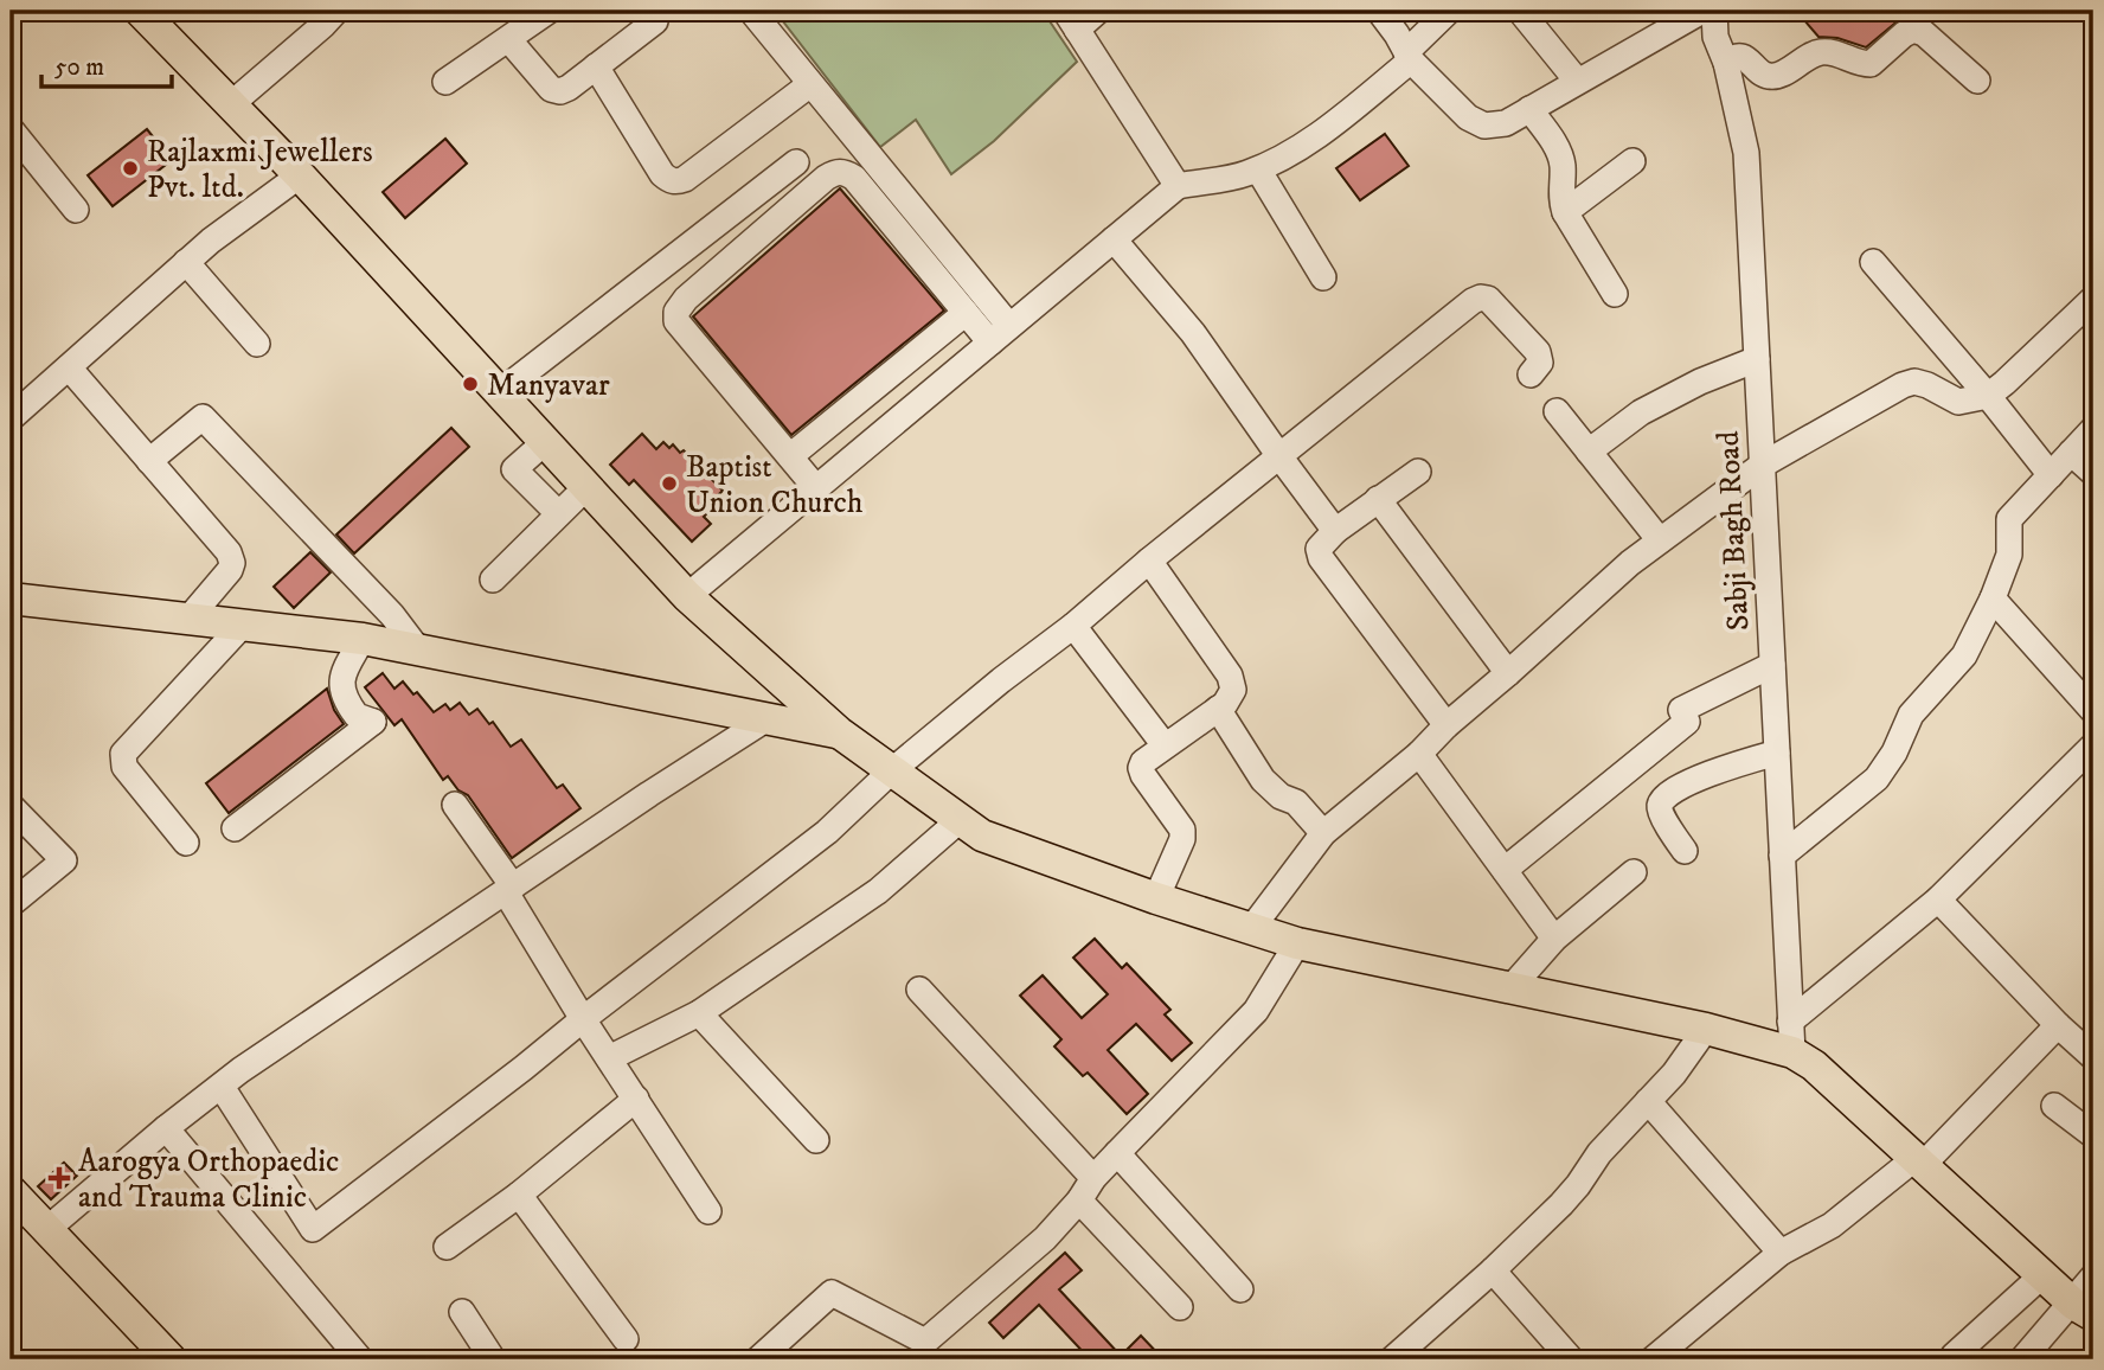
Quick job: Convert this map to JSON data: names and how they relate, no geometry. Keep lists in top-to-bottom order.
{
  "streets": {
    "street": ["Sabji Bagh Road"]
  },
  "places": {
    "other": ["Rajlaxmi Jewellers Pvt. ltd.", "Manyavar", "Baptist Union Church"],
    "health": ["Aarogya Orthopaedic and Trauma Clinic"]
  },
  "scale_bar": "50 m"
}
